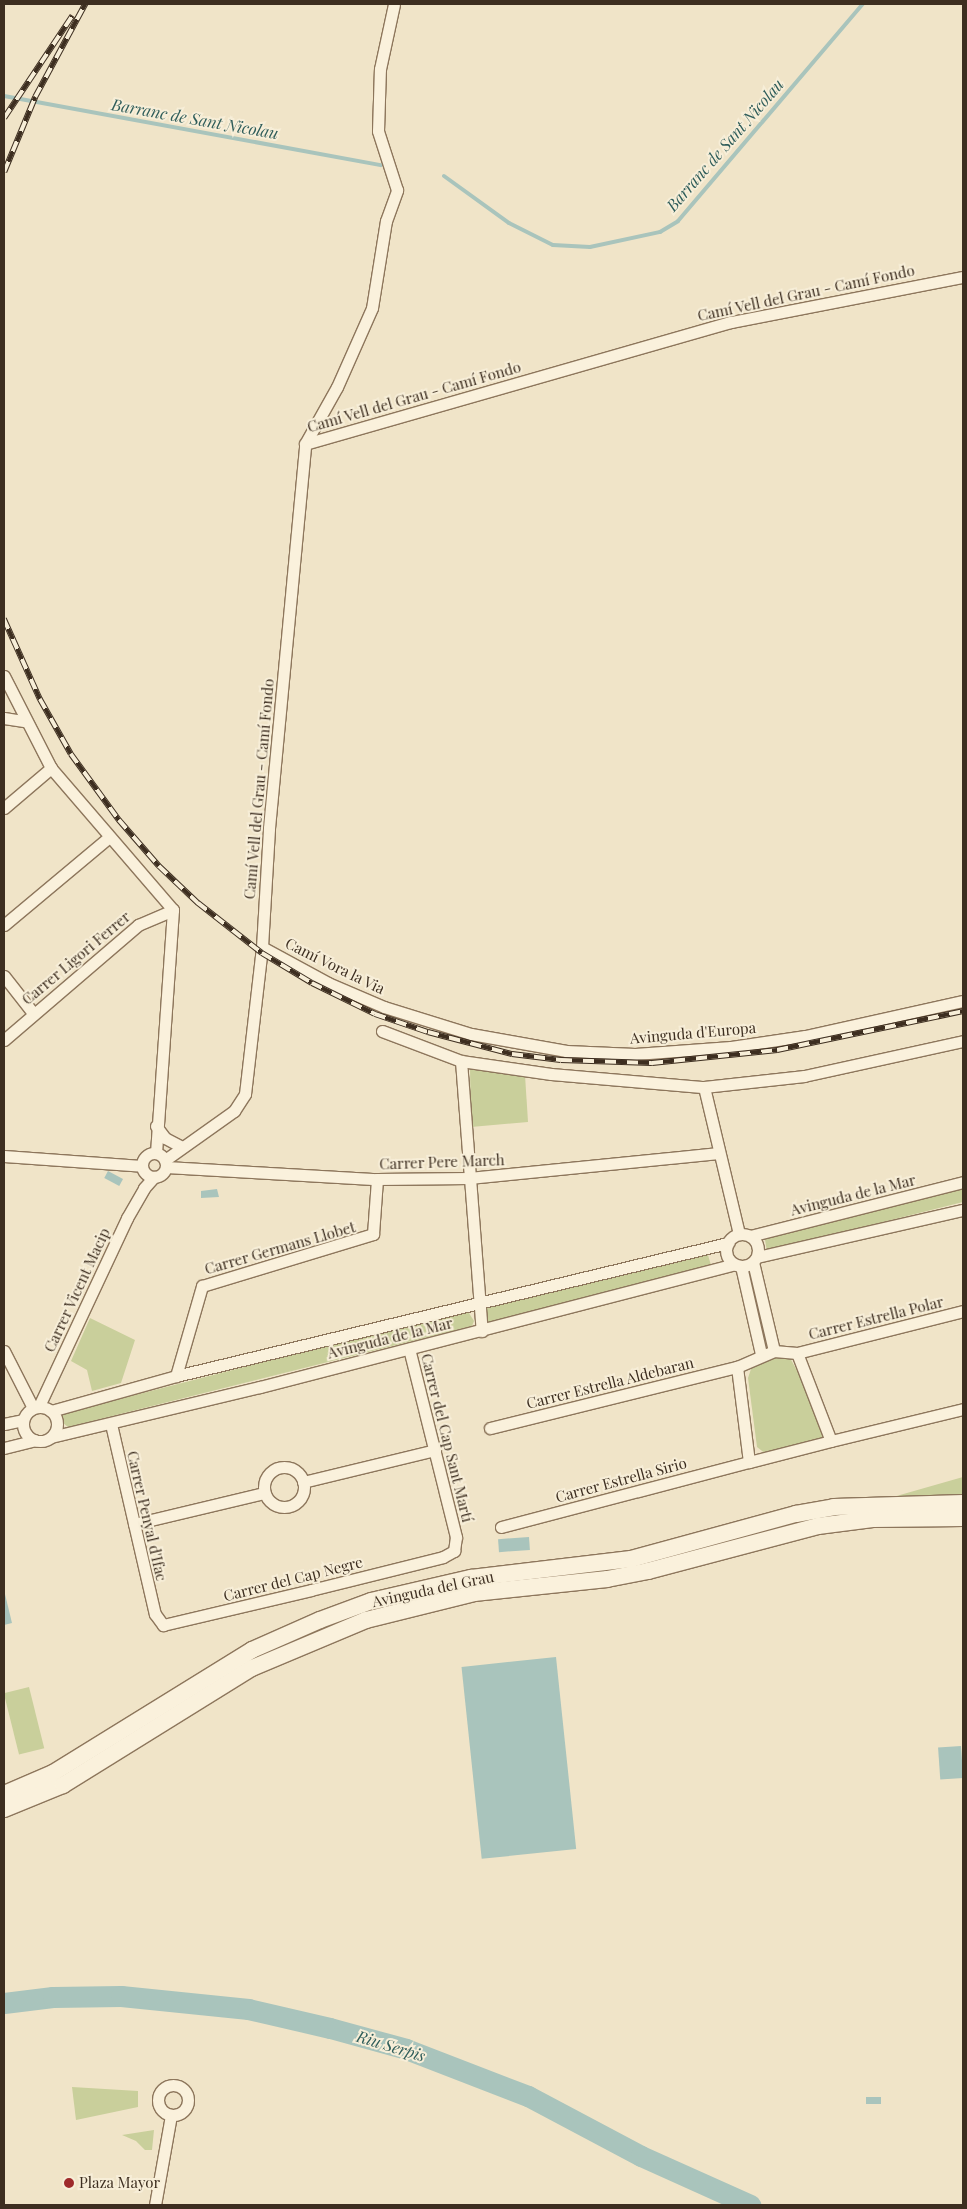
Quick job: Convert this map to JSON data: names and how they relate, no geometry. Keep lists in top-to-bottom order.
{
  "streets": {
    "main road": ["Avinguda del Grau"],
    "street": [
      "Camí Vell del Grau - Camí Fondo",
      "Carrer Ligori Ferrer",
      "Camí Vora la Via",
      "Avinguda d'Europa",
      "Carrer Pere March",
      "Avinguda de la Mar",
      "Carrer Germans Llobet",
      "Carrer Vicent Macip",
      "Carrer Estrella Polar",
      "Carrer Estrella Aldebaran",
      "Carrer del Cap Sant Martí",
      "Carrer Estrella Sirio",
      "Carrer Penyal d'Ifac",
      "Carrer del Cap Negre"
    ]
  },
  "crossings": [
    ["Camí Vell del Grau - Camí Fondo", "Camí Vora la Via"],
    ["Camí Vora la Via", "Avinguda d'Europa"],
    ["Carrer Pere March", "Carrer Germans Llobet"],
    ["Avinguda de la Mar", "Carrer Germans Llobet"],
    ["Avinguda de la Mar", "Carrer Vicent Macip"],
    ["Avinguda de la Mar", "Carrer del Cap Sant Martí"],
    ["Avinguda de la Mar", "Carrer Penyal d'Ifac"],
    ["Carrer Estrella Polar", "Carrer Estrella Aldebaran"],
    ["Carrer del Cap Sant Martí", "Carrer del Cap Negre"],
    ["Carrer Penyal d'Ifac", "Carrer del Cap Negre"]
  ],
  "water": ["Barranc de Sant Nicolau", "Riu Serpis"],
  "places": ["Plaza Mayor"]
}
